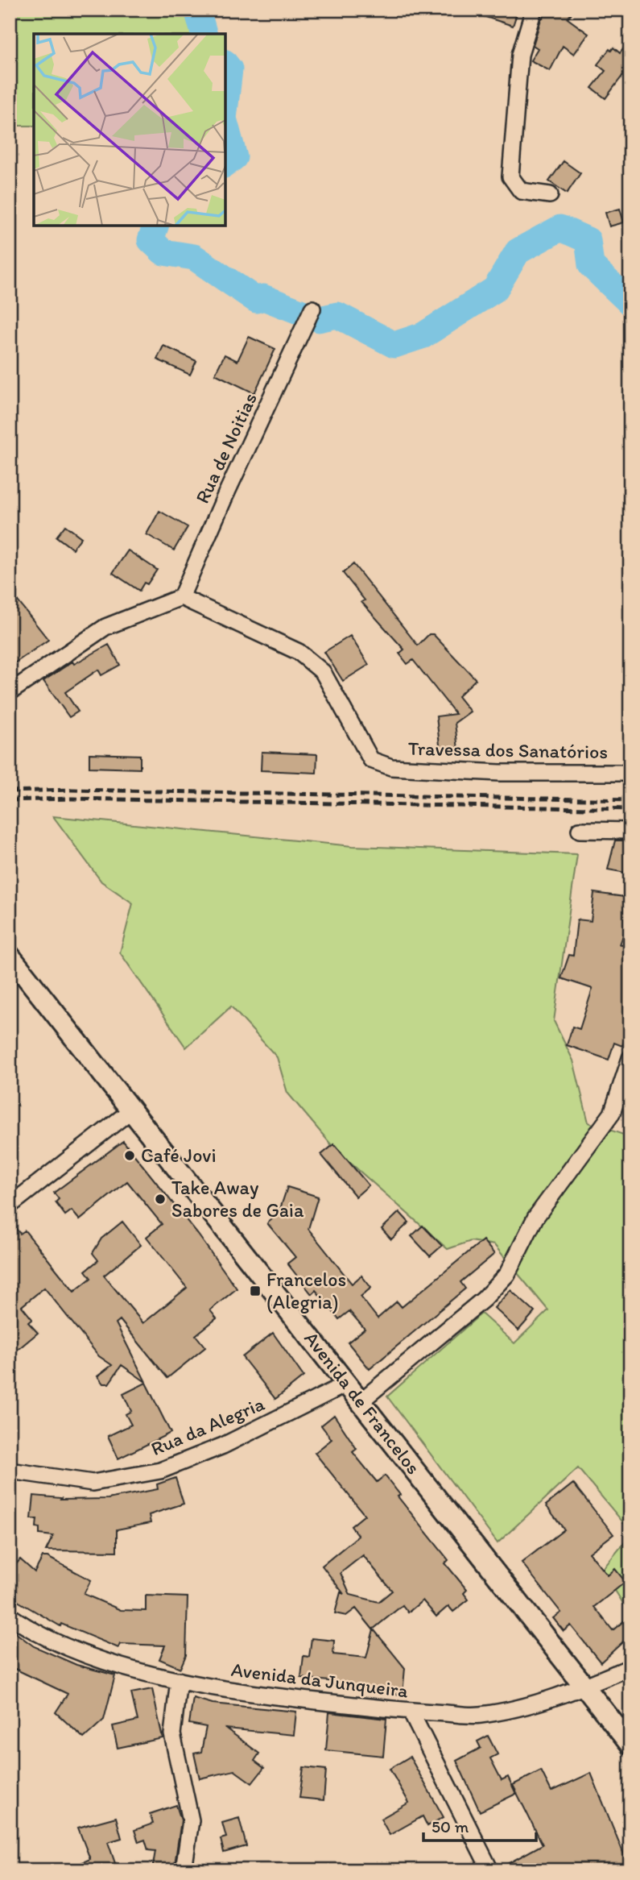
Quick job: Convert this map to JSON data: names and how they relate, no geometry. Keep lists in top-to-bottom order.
{
  "streets": {
    "main road": ["Avenida de Francelos"],
    "street": [
      "Rua de Noitias",
      "Travessa dos Sanatórios",
      "Rua da Alegria",
      "Avenida da Junqueira"
    ]
  },
  "crossings": [
    ["Rua de Noitias", "Travessa dos Sanatórios"],
    ["Avenida de Francelos", "Rua da Alegria"],
    ["Avenida de Francelos", "Avenida da Junqueira"]
  ],
  "places": {
    "other": ["Café Jovi", "Take Away Sabores de Gaia"],
    "transit": ["Francelos (Alegria)"]
  },
  "scale_bar": "50 m"
}
